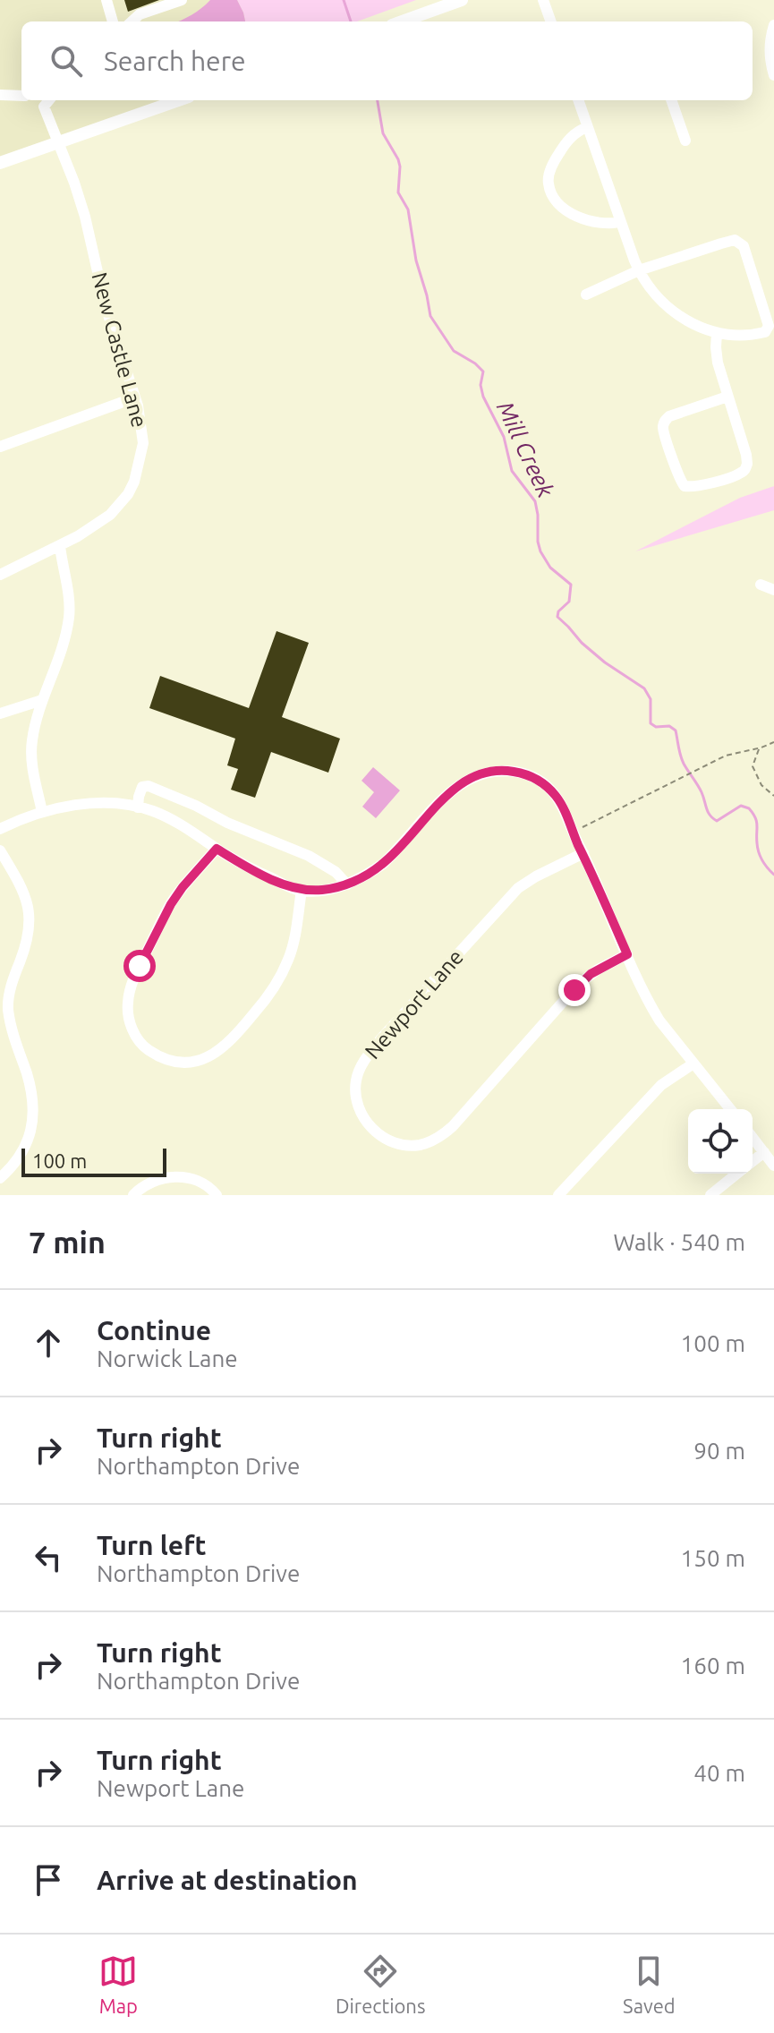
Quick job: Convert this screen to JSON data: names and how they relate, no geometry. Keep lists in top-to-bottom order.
{
  "streets": {
    "street": ["New Castle Lane", "Newport Lane"]
  },
  "water": ["Mill Creek"],
  "scale_bar": "100 m",
  "page": {
    "search": "Search here",
    "scale": "100 m",
    "heading": ["7 min", "Walk · 540 m"],
    "list": [
      ["Continue", "Norwick Lane", "100 m"],
      ["Turn right", "Northampton Drive", "90 m"],
      ["Turn left", "Northampton Drive", "150 m"],
      ["Turn right", "Northampton Drive", "160 m"],
      ["Turn right", "Newport Lane", "40 m"],
      "Arrive at destination"
    ],
    "nav": ["Map", "Directions", "Saved"]
  }
}
